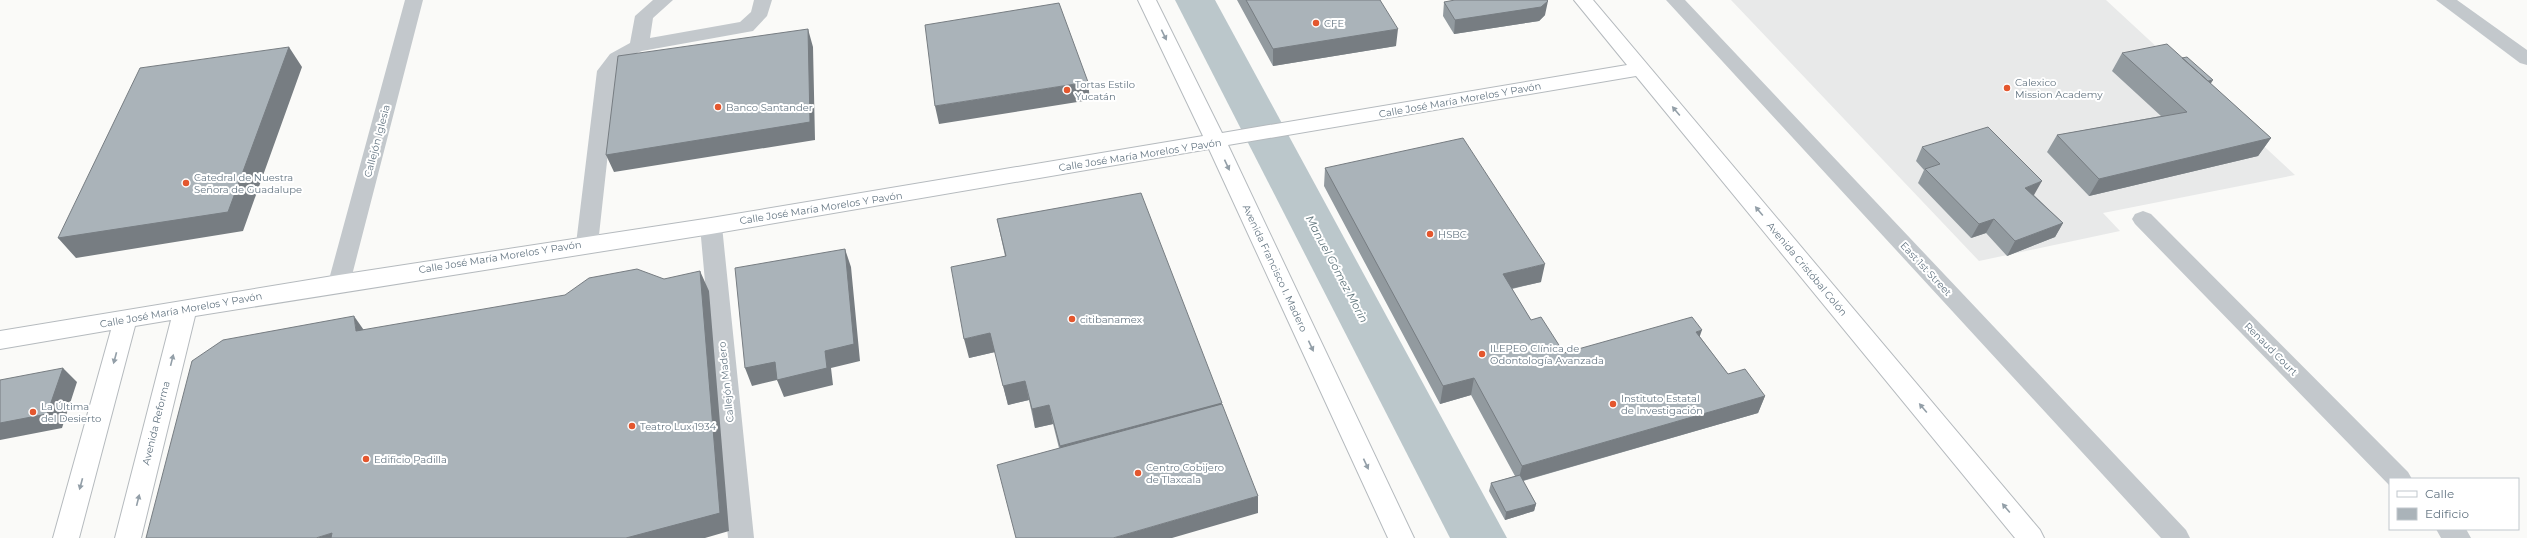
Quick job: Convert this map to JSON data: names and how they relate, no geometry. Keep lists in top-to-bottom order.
{
  "streets": {
    "main road": [
      "Calle José María Morelos Y Pavón",
      "Avenida Francisco I. Madero",
      "Avenida Cristóbal Colón",
      "Avenida Reforma"
    ],
    "street": [
      "Callejón Iglesia",
      "East 1st Street",
      "Renaud Court",
      "Callejón Madero"
    ]
  },
  "crossings": [
    ["Calle José María Morelos Y Pavón", "Callejón Iglesia"],
    ["Calle José María Morelos Y Pavón", "Avenida Francisco I. Madero"],
    ["Calle José María Morelos Y Pavón", "Avenida Cristóbal Colón"],
    ["Calle José María Morelos Y Pavón", "Callejón Madero"],
    ["Calle José María Morelos Y Pavón", "Avenida Reforma"]
  ],
  "one_way": ["Avenida Francisco I. Madero", "Avenida Cristóbal Colón"],
  "water": ["Manuel Gómez Morin"],
  "places": [
    "CFE",
    "Calexico Mission Academy",
    "Tortas Estilo Yucatán",
    "Banco Santander",
    "Catedral de Nuestra Señora de Guadalupe",
    "HSBC",
    "citibanamex",
    "ILEPEO Clínica de Odontología Avanzada",
    "Instituto Estatal de Investigación",
    "La Última del Desierto",
    "Teatro Lux 1934",
    "Edificio Padilla",
    "Centro Cobijero de Tlaxcala"
  ],
  "legend": ["Calle", "Edificio"]
}
